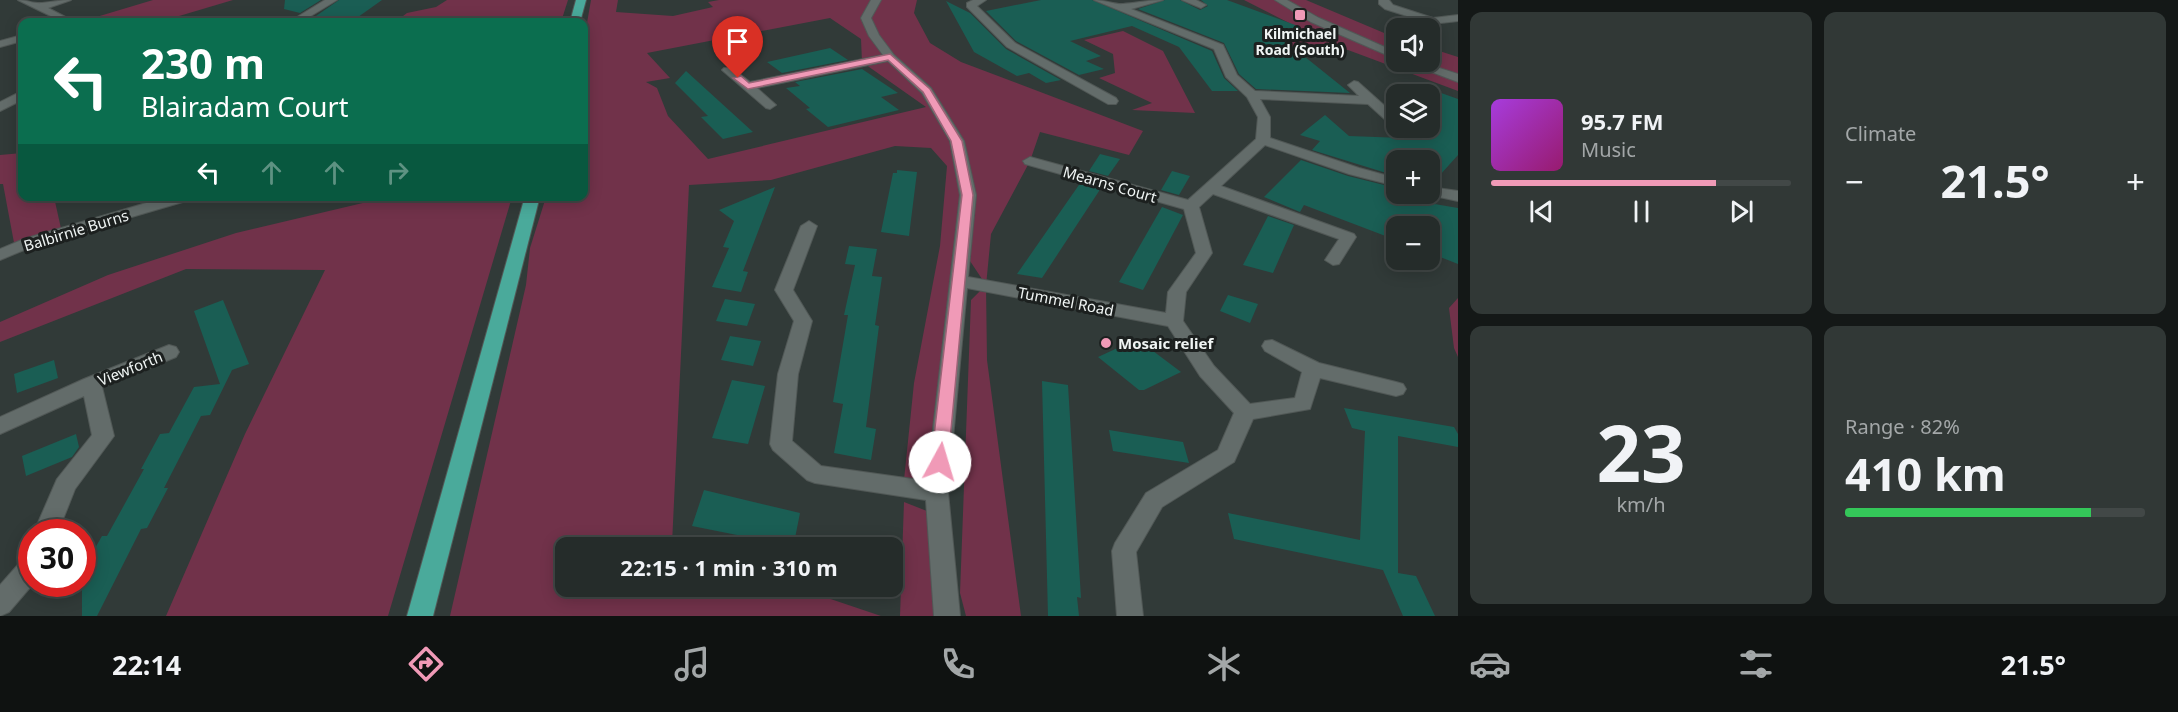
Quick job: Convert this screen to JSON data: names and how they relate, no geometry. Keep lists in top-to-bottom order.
{
  "streets": {
    "street": [
      "Mearns Court",
      "Balbirnie Burns",
      "Tummel Road",
      "Viewforth"
    ]
  },
  "places": {
    "transit": ["Kilmichael Road (South)"],
    "other": ["Mosaic relief"]
  },
  "page": {
    "tile": [
      "Climate",
      ["23", "km/h"],
      ["Range · 82%", "410 km"]
    ],
    "map_buttons": ["+", "−"],
    "turn": ["230 m", "Blairadam Court"],
    "song": ["95.7 FM", "Music"],
    "heat": ["−", "21.5°", "+"],
    "limit": "30",
    "trip": "22:15 · 1 min · 310 m",
    "tabs": ["22:14", "21.5°"]
  }
}
